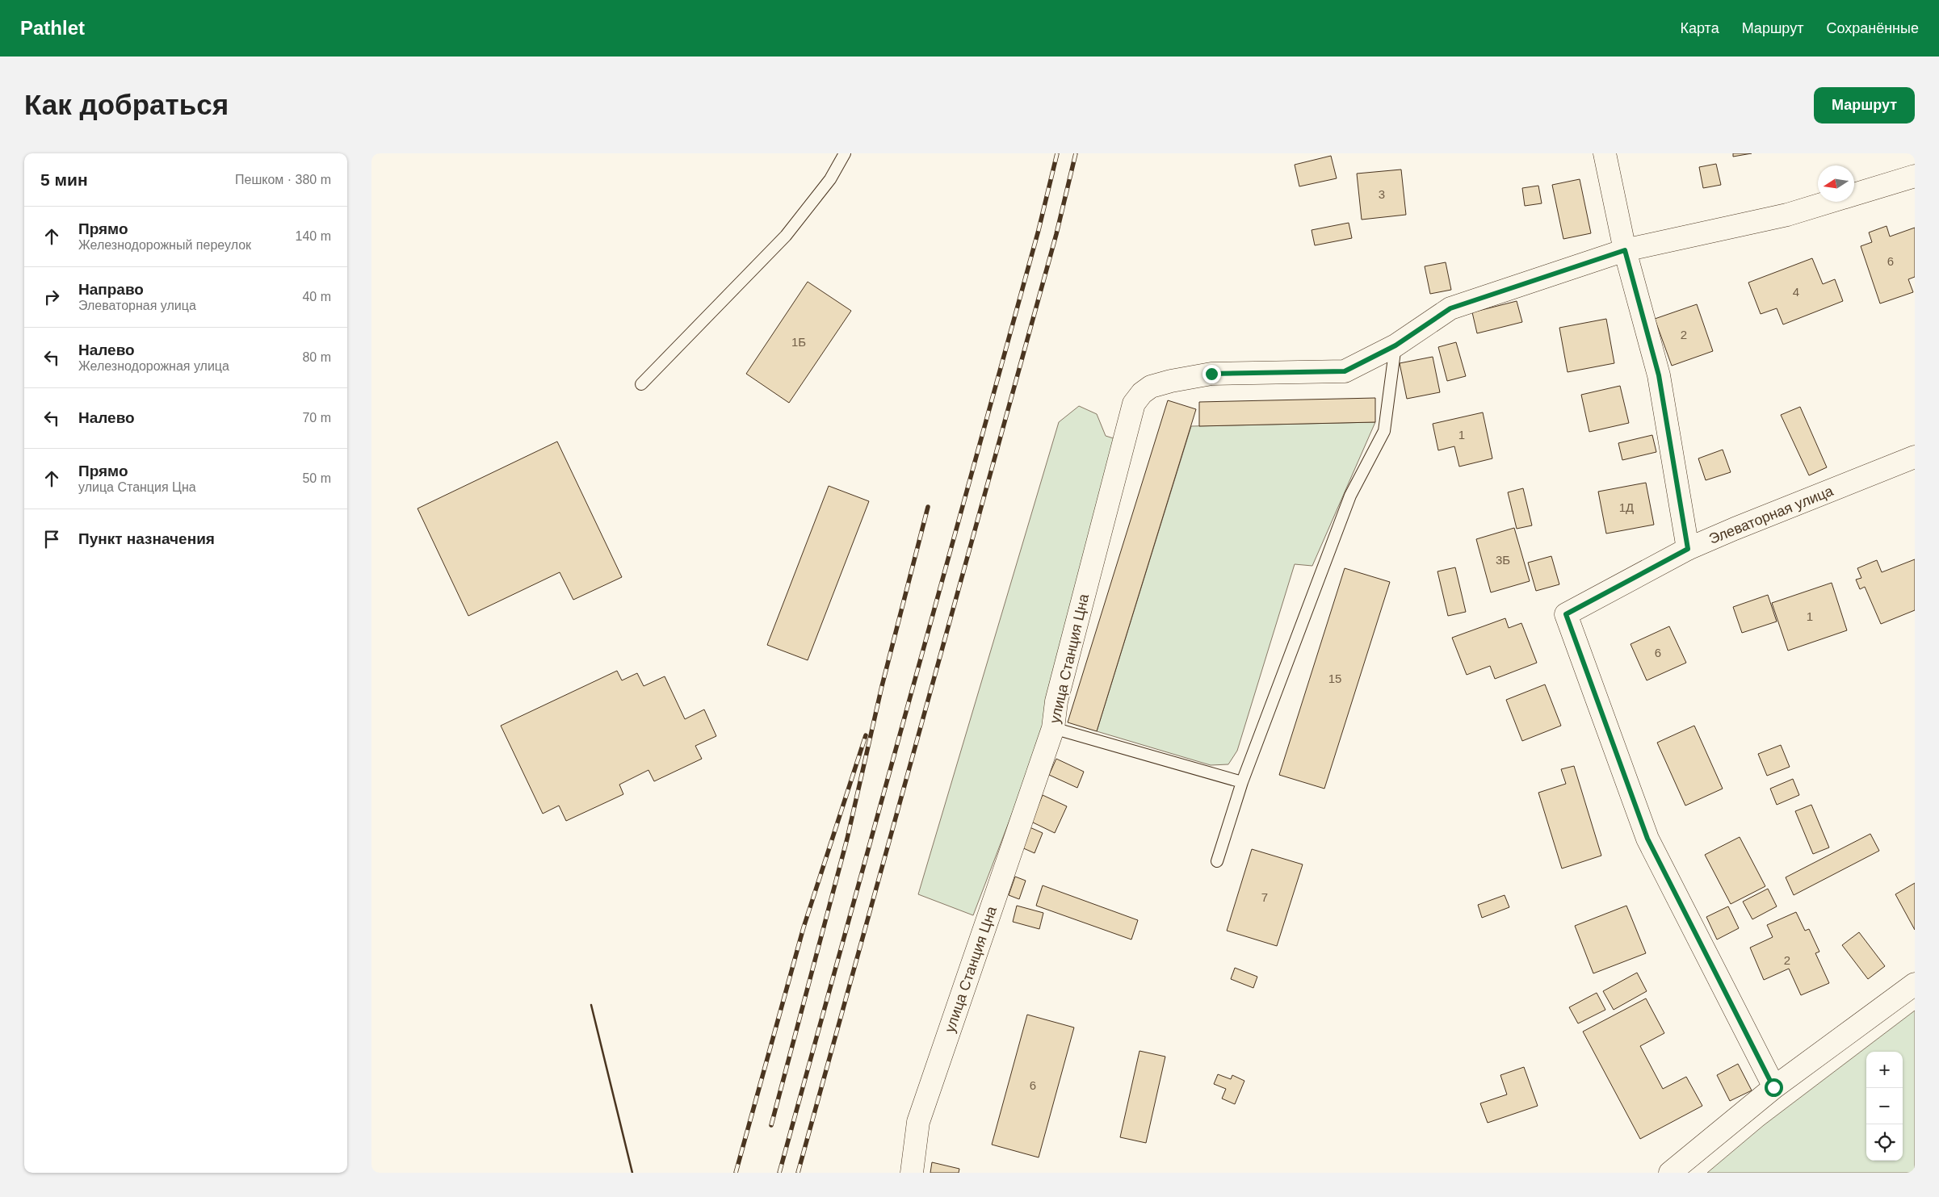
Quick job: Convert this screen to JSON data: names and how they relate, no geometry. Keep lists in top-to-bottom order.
{
  "streets": {
    "street": ["Элеваторная улица", "улица Станция Цна"]
  },
  "house_numbers": [
    "3",
    "6",
    "4",
    "2",
    "1Б",
    "1",
    "1Д",
    "3Б",
    "1",
    "6",
    "15",
    "7",
    "2",
    "6"
  ],
  "north": "left",
  "page": {
    "header": "Pathlet",
    "nav": ["Карта", "Маршрут", "Сохранённые"],
    "buttons": "Маршрут",
    "title": "Как добраться",
    "heading": ["5 мин", "Пешком · 380 m"],
    "list": [
      ["Прямо", "Железнодорожный переулок", "140 m"],
      ["Направо", "Элеваторная улица", "40 m"],
      ["Налево", "Железнодорожная улица", "80 m"],
      ["Налево", "70 m"],
      ["Прямо", "улица Станция Цна", "50 m"],
      "Пункт назначения"
    ],
    "map_buttons": ["+", "−"]
  }
}
